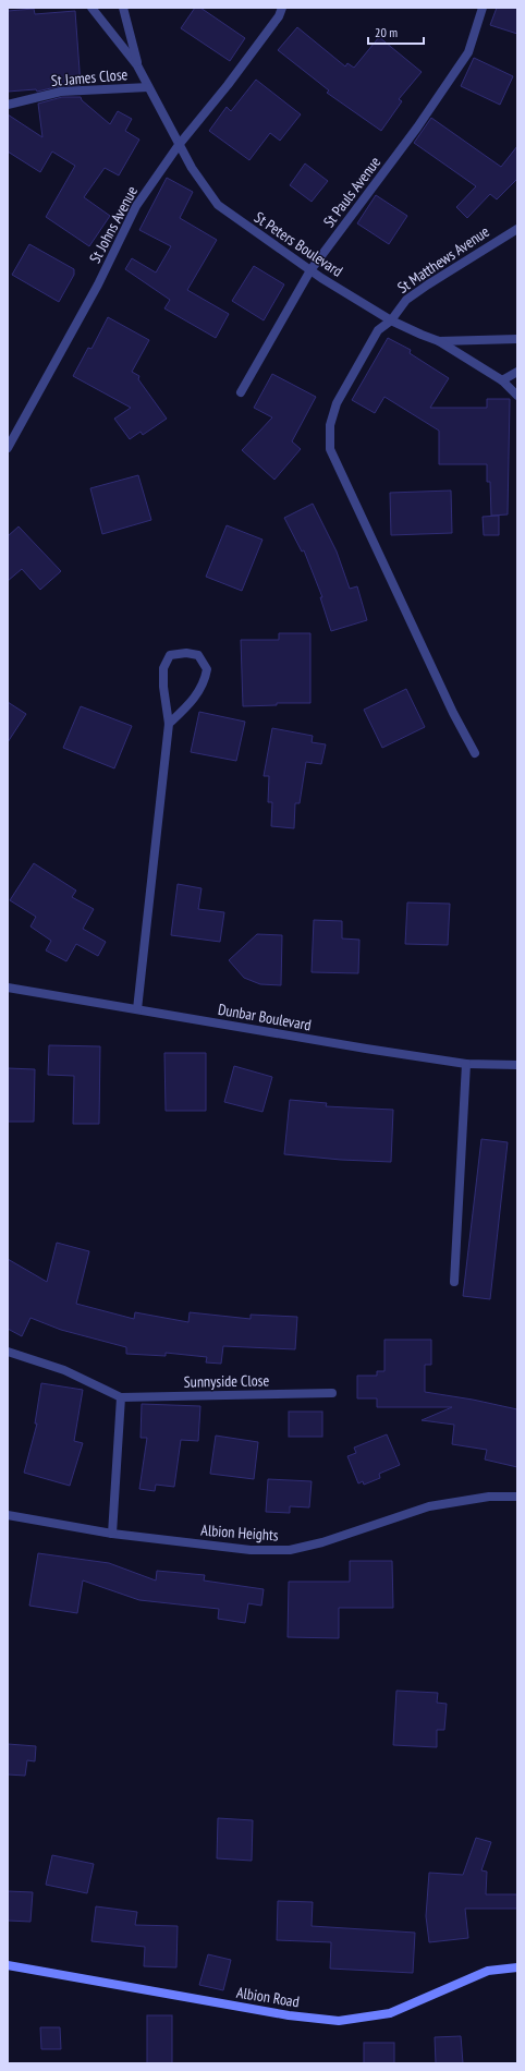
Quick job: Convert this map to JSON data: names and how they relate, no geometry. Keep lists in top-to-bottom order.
{
  "streets": {
    "street": [
      "St James Close",
      "St Pauls Avenue",
      "St Johns Avenue",
      "St Peters Boulevard",
      "St Matthews Avenue",
      "Dunbar Boulevard",
      "Sunnyside Close",
      "Albion Heights",
      "Albion Road"
    ]
  },
  "crossings": [
    ["St James Close", "St Peters Boulevard"],
    ["St Pauls Avenue", "St Peters Boulevard"],
    ["St Johns Avenue", "St Peters Boulevard"],
    ["St Peters Boulevard", "St Matthews Avenue"]
  ],
  "scale_bar": "20 m"
}
